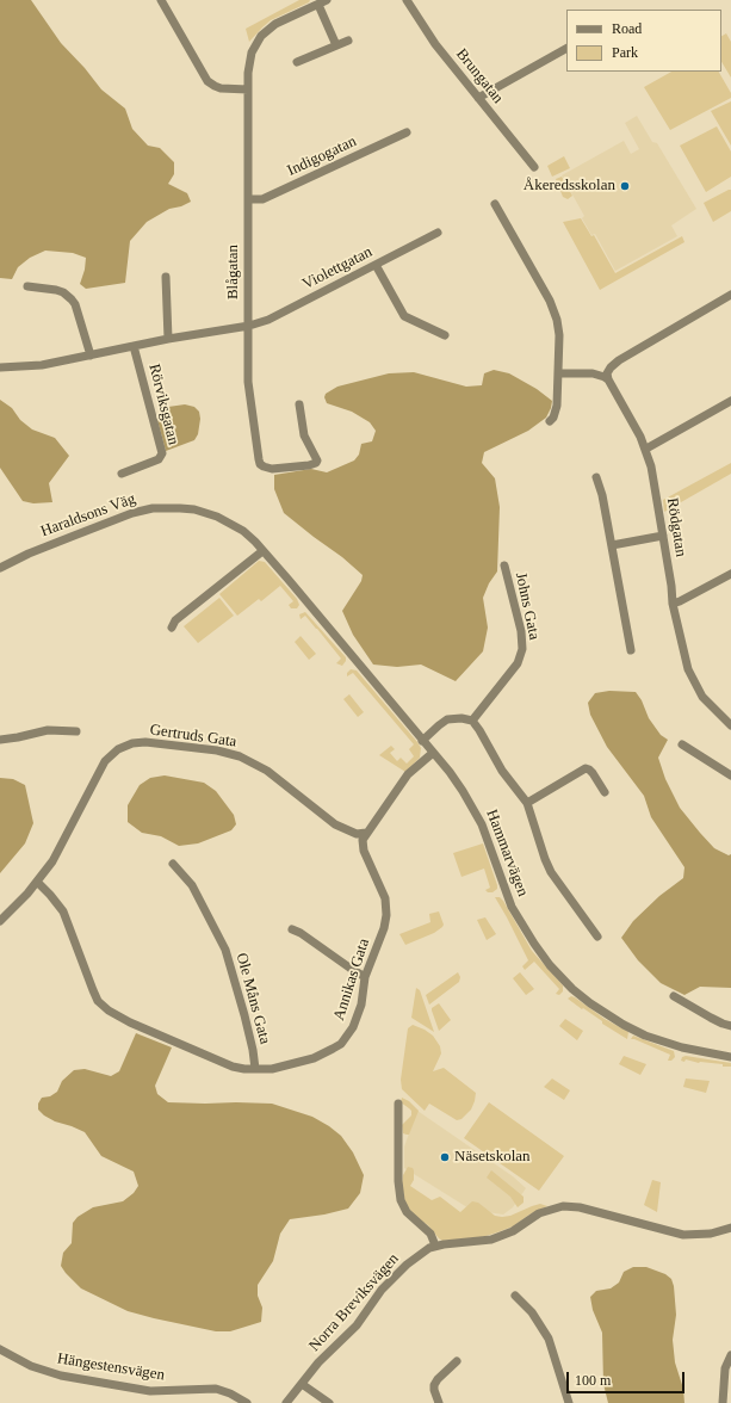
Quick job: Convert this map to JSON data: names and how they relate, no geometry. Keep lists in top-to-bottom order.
{
  "streets": {
    "street": [
      "Brungatan",
      "Indigogatan",
      "Violettgatan",
      "Blågatan",
      "Rörviksgatan",
      "Haraldsons Väg",
      "Rödgatan",
      "Johns Gata",
      "Gertruds Gata",
      "Hammarvägen",
      "Annikas Gata",
      "Ole Måns Gata",
      "Norra Breviksvägen",
      "Hängestensvägen"
    ]
  },
  "crossings": [
    ["Indigogatan", "Blågatan"],
    ["Violettgatan", "Blågatan"],
    ["Violettgatan", "Rörviksgatan"],
    ["Blågatan", "Rörviksgatan"],
    ["Haraldsons Väg", "Hammarvägen"],
    ["Gertruds Gata", "Annikas Gata"],
    ["Annikas Gata", "Ole Måns Gata"]
  ],
  "places": ["Åkeredsskolan", "Näsetskolan"],
  "legend": ["Road", "Park"],
  "scale_bar": "100 m"
}
